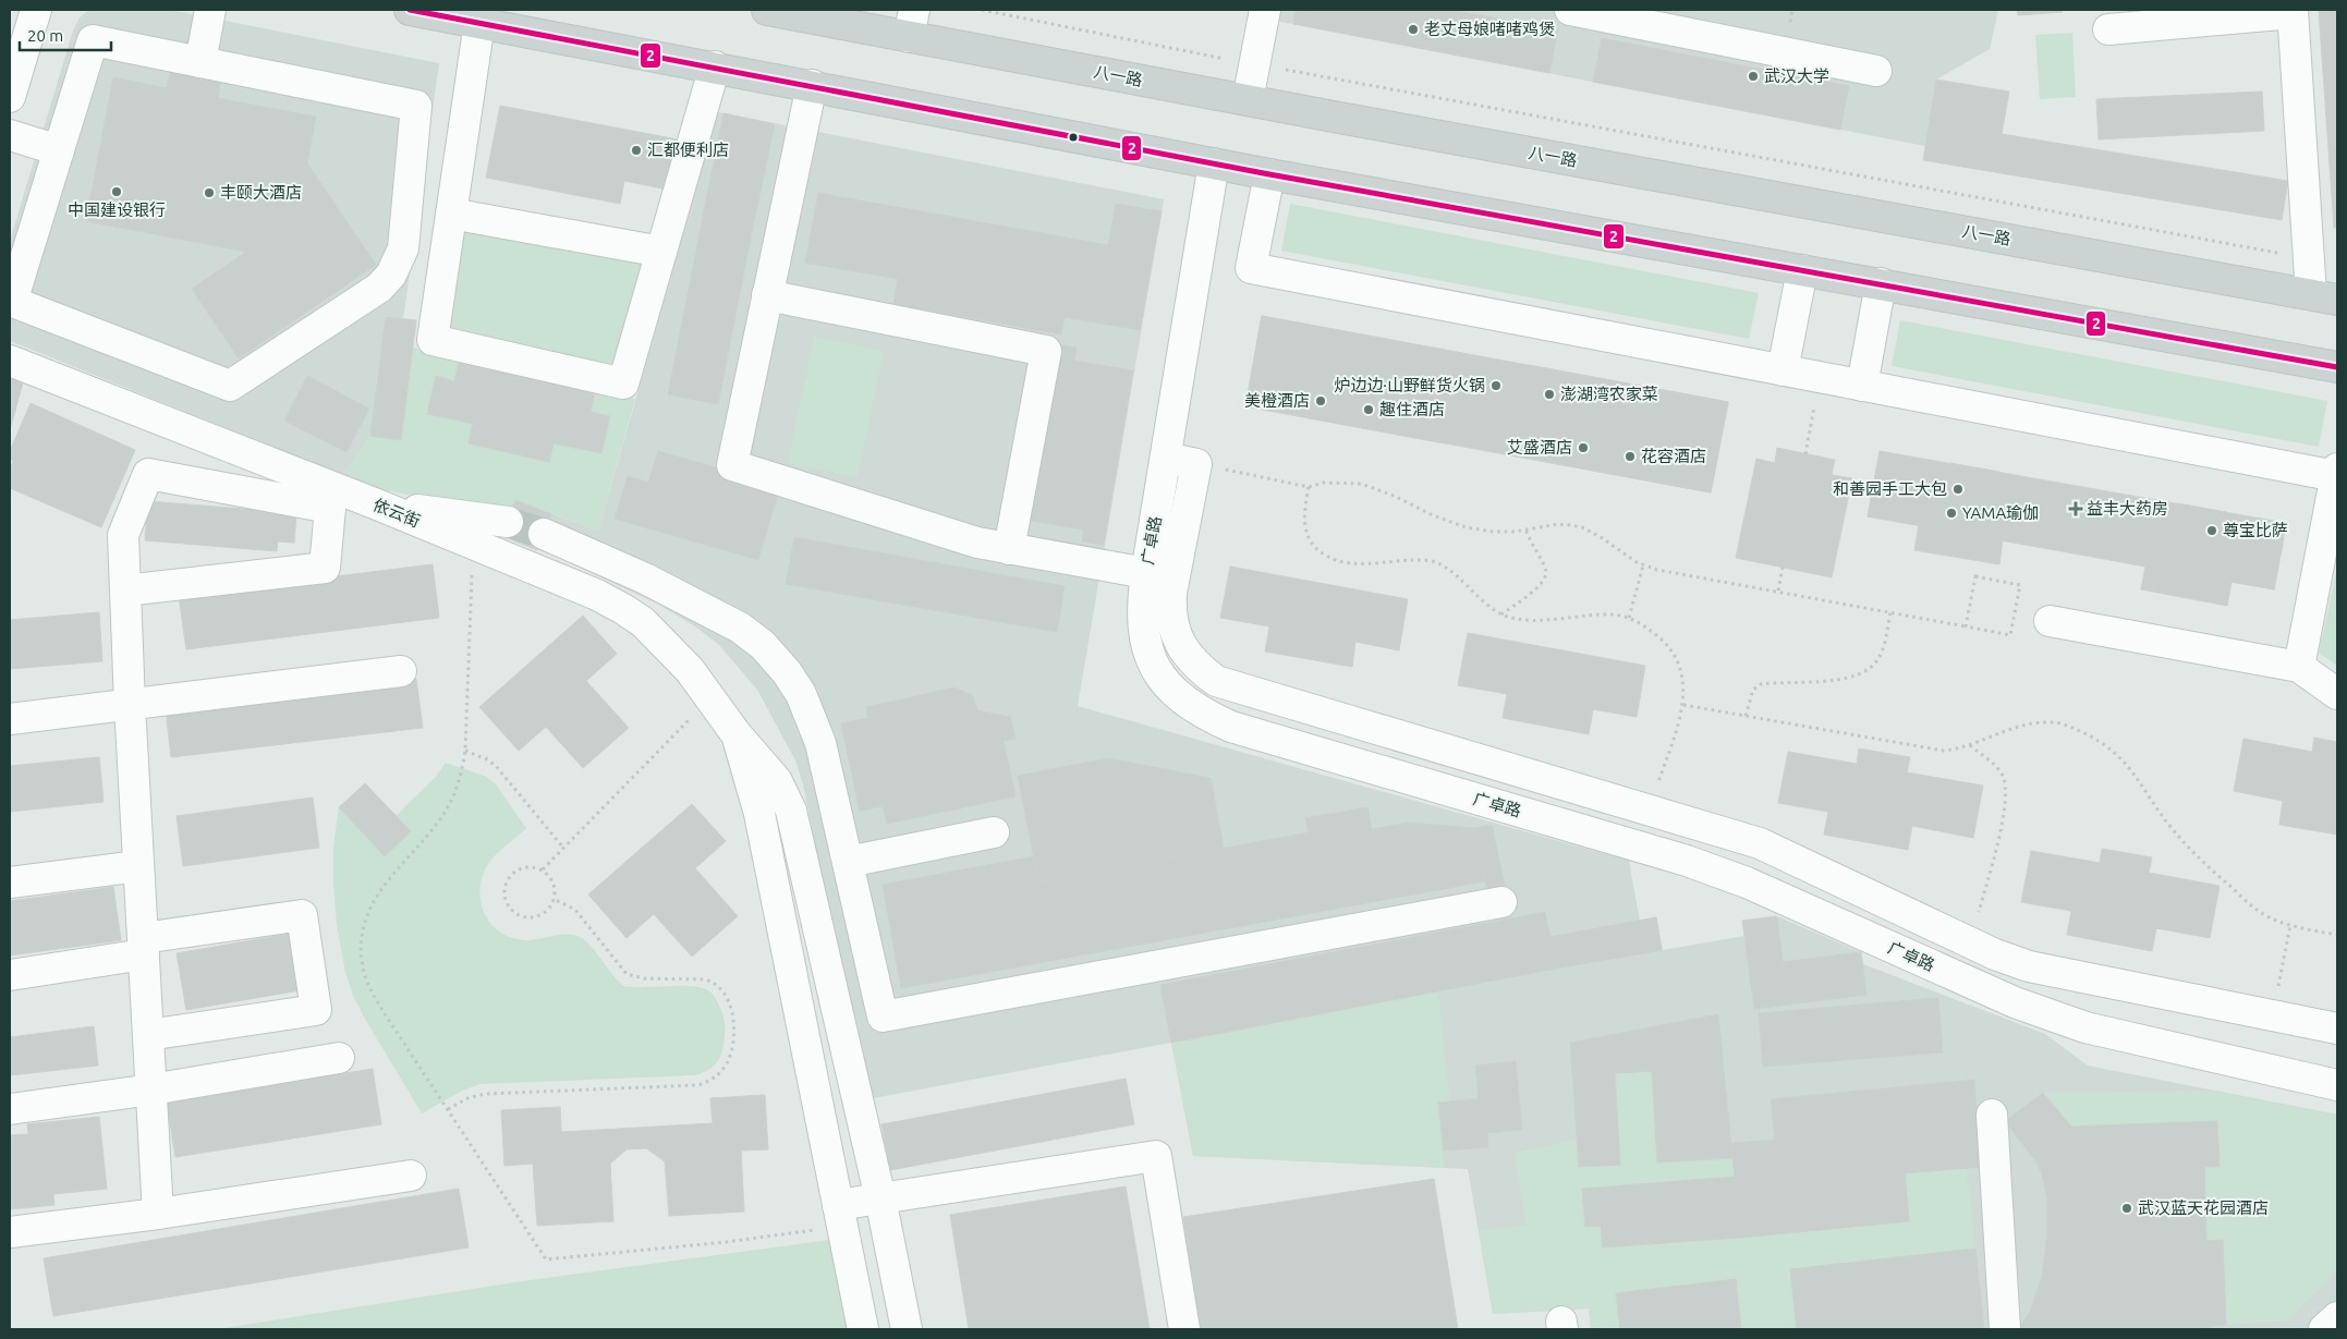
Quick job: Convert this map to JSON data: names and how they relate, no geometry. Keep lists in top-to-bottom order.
{
  "streets": {
    "main road": ["八一路"],
    "street": ["依云街", "广卓路"]
  },
  "places": {
    "other": [
      "老丈母娘啫啫鸡煲",
      "武汉大学",
      "汇都便利店",
      "中国建设银行",
      "丰颐大酒店",
      "炉边边·山野鲜货火锅",
      "澎湖湾农家菜",
      "美橙酒店",
      "趣住酒店",
      "艾盛酒店",
      "花容酒店",
      "和善园手工大包",
      "YAMA瑜伽",
      "尊宝比萨",
      "武汉蓝天花园酒店"
    ],
    "health": ["益丰大药房"]
  },
  "lines": ["transit line 2"],
  "scale_bar": "20 m"
}
